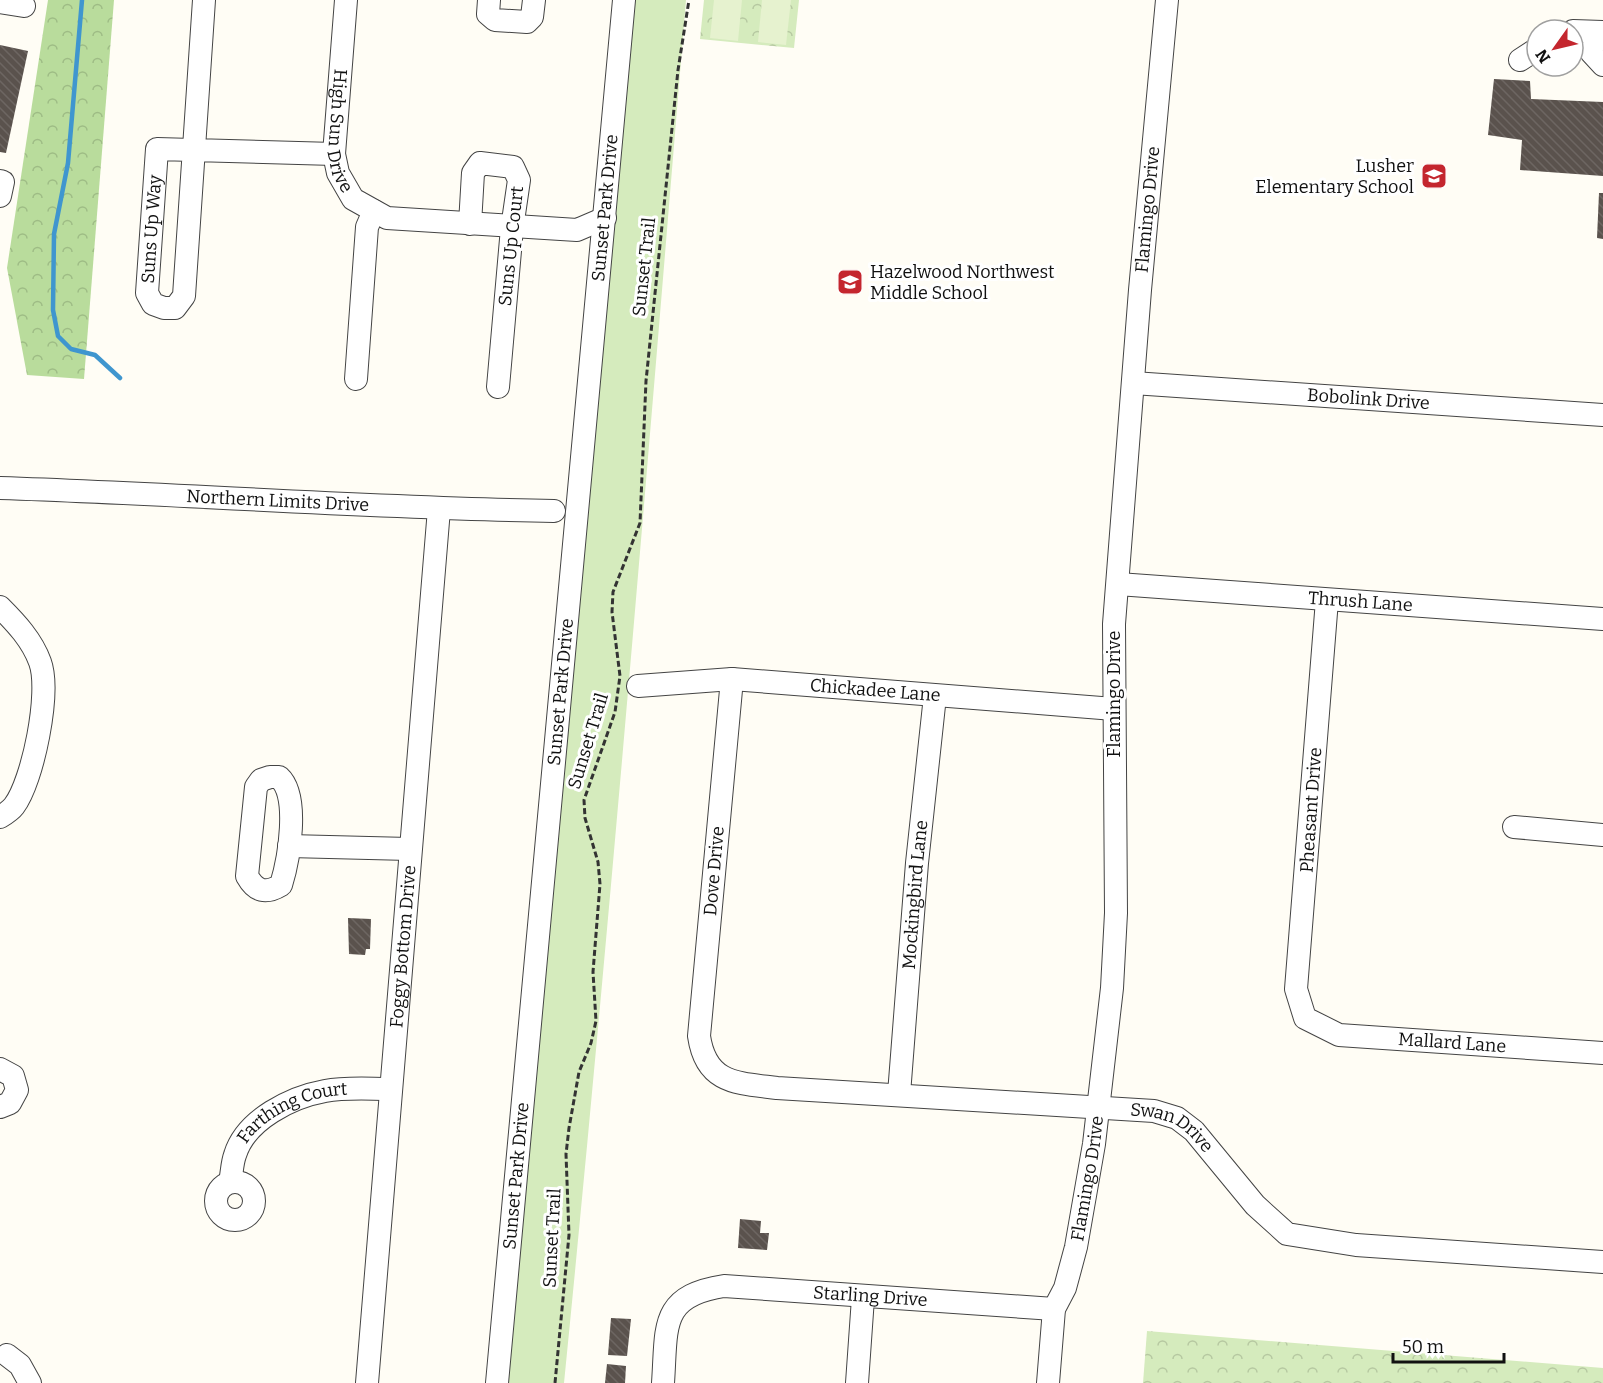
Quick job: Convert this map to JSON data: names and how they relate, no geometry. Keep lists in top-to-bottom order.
{
  "streets": {
    "street": [
      "High Sun Drive",
      "Sunset Park Drive",
      "Flamingo Drive",
      "Suns Up Way",
      "Suns Up Court",
      "Bobolink Drive",
      "Northern Limits Drive",
      "Thrush Lane",
      "Chickadee Lane",
      "Pheasant Drive",
      "Dove Drive",
      "Mockingbird Lane",
      "Foggy Bottom Drive",
      "Mallard Lane",
      "Farthing Court",
      "Swan Drive",
      "Starling Drive"
    ],
    "path": ["Sunset Trail"]
  },
  "crossings": [
    ["High Sun Drive", "Sunset Park Drive"],
    ["High Sun Drive", "Suns Up Way"],
    ["High Sun Drive", "Suns Up Court"],
    ["Flamingo Drive", "Bobolink Drive"],
    ["Flamingo Drive", "Thrush Lane"],
    ["Flamingo Drive", "Chickadee Lane"],
    ["Flamingo Drive", "Swan Drive"],
    ["Flamingo Drive", "Starling Drive"],
    ["Northern Limits Drive", "Foggy Bottom Drive"],
    ["Thrush Lane", "Pheasant Drive"],
    ["Chickadee Lane", "Dove Drive"],
    ["Chickadee Lane", "Mockingbird Lane"],
    ["Pheasant Drive", "Mallard Lane"],
    ["Dove Drive", "Swan Drive"],
    ["Mockingbird Lane", "Swan Drive"],
    ["Foggy Bottom Drive", "Farthing Court"]
  ],
  "places": {
    "school or university": ["Lusher Elementary School", "Hazelwood Northwest Middle School"]
  },
  "scale_bar": "50 m",
  "north": "bottom left"
}
